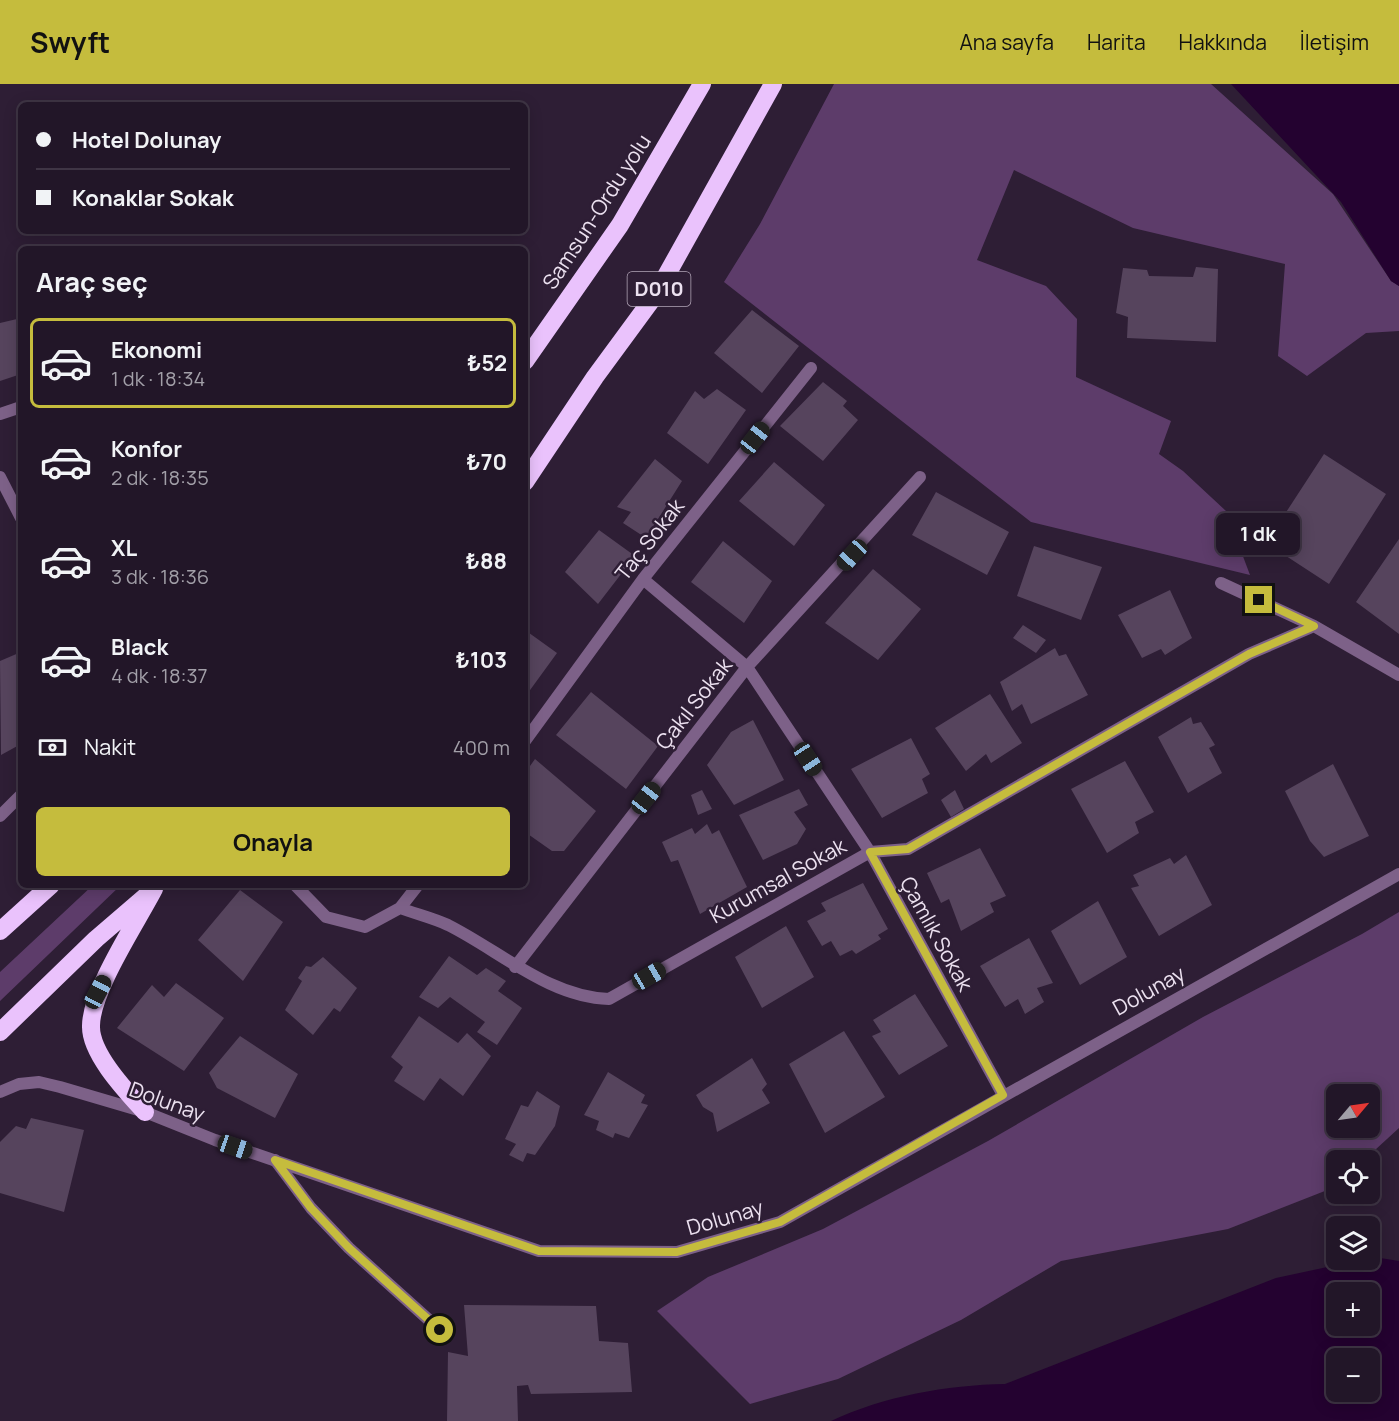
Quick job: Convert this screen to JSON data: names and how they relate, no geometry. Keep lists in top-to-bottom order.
{
  "streets": {
    "highway": ["Samsun-Ordu yolu", "D010"],
    "street": [
      "Taç Sokak",
      "Çakıl Sokak",
      "Kurumsal Sokak",
      "Çamlık Sokak",
      "Dolunay"
    ]
  },
  "crossings": [
    ["Taç Sokak", "Çamlık Sokak"],
    ["Çakıl Sokak", "Kurumsal Sokak"],
    ["Çakıl Sokak", "Çamlık Sokak"],
    ["Kurumsal Sokak", "Çamlık Sokak"],
    ["Çamlık Sokak", "Dolunay"]
  ],
  "north": "top right",
  "page": {
    "header": "Swyft",
    "nav": [
      "Ana sayfa",
      "Harita",
      "Hakkında",
      "İletişim"
    ],
    "banner": ["Hotel Dolunay", "Konaklar Sokak"],
    "heading": "Araç seç",
    "list": [
      {
        "name": "Ekonomi",
        "note": "1 dk · 18:34",
        "value": "₺52"
      },
      {
        "name": "Konfor",
        "note": "2 dk · 18:35",
        "value": "₺70"
      },
      {
        "name": "XL",
        "note": "3 dk · 18:36",
        "value": "₺88"
      },
      {
        "name": "Black",
        "note": "4 dk · 18:37",
        "value": "₺103"
      }
    ],
    "bubble": "1 dk",
    "pay": ["Nakit", "400 m"],
    "buttons": "Onayla",
    "map_buttons": ["+", "−"]
  }
}
